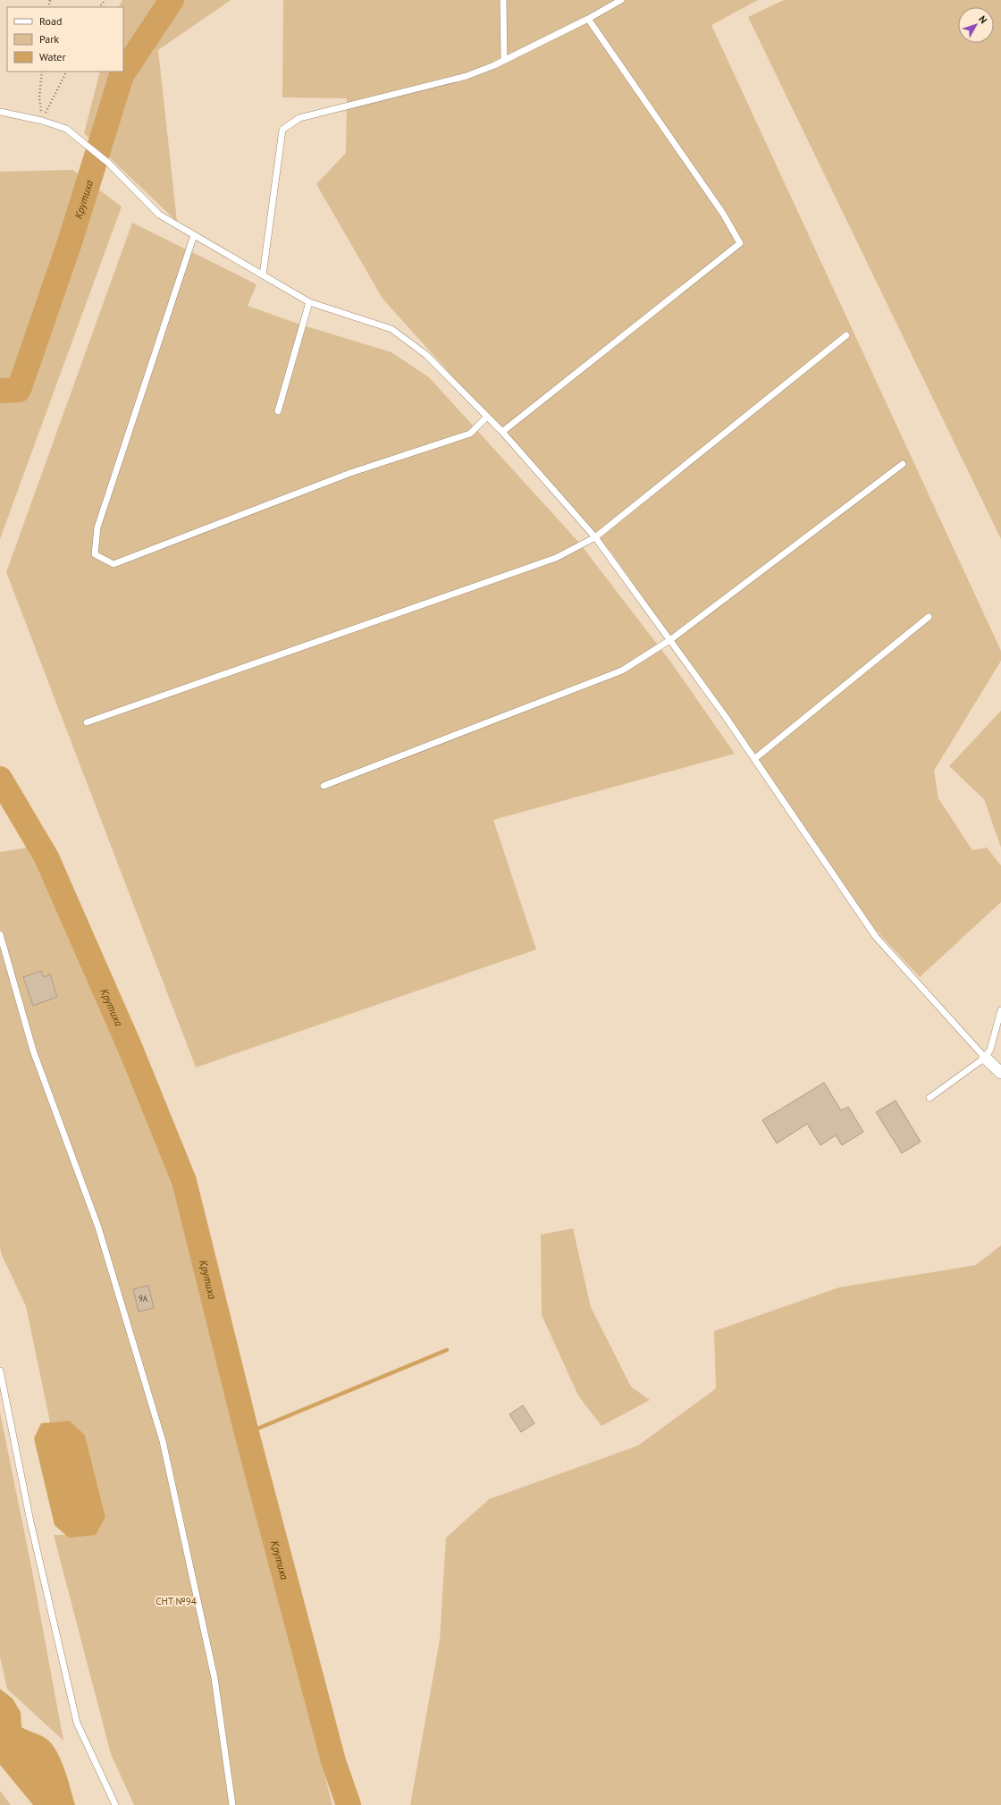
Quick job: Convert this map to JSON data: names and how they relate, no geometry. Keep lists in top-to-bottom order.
{
  "water": ["Крутиха"],
  "parks": ["СНТ №94"],
  "house_numbers": ["9А"],
  "legend": ["Road", "Park", "Water"],
  "north": "top right"
}
